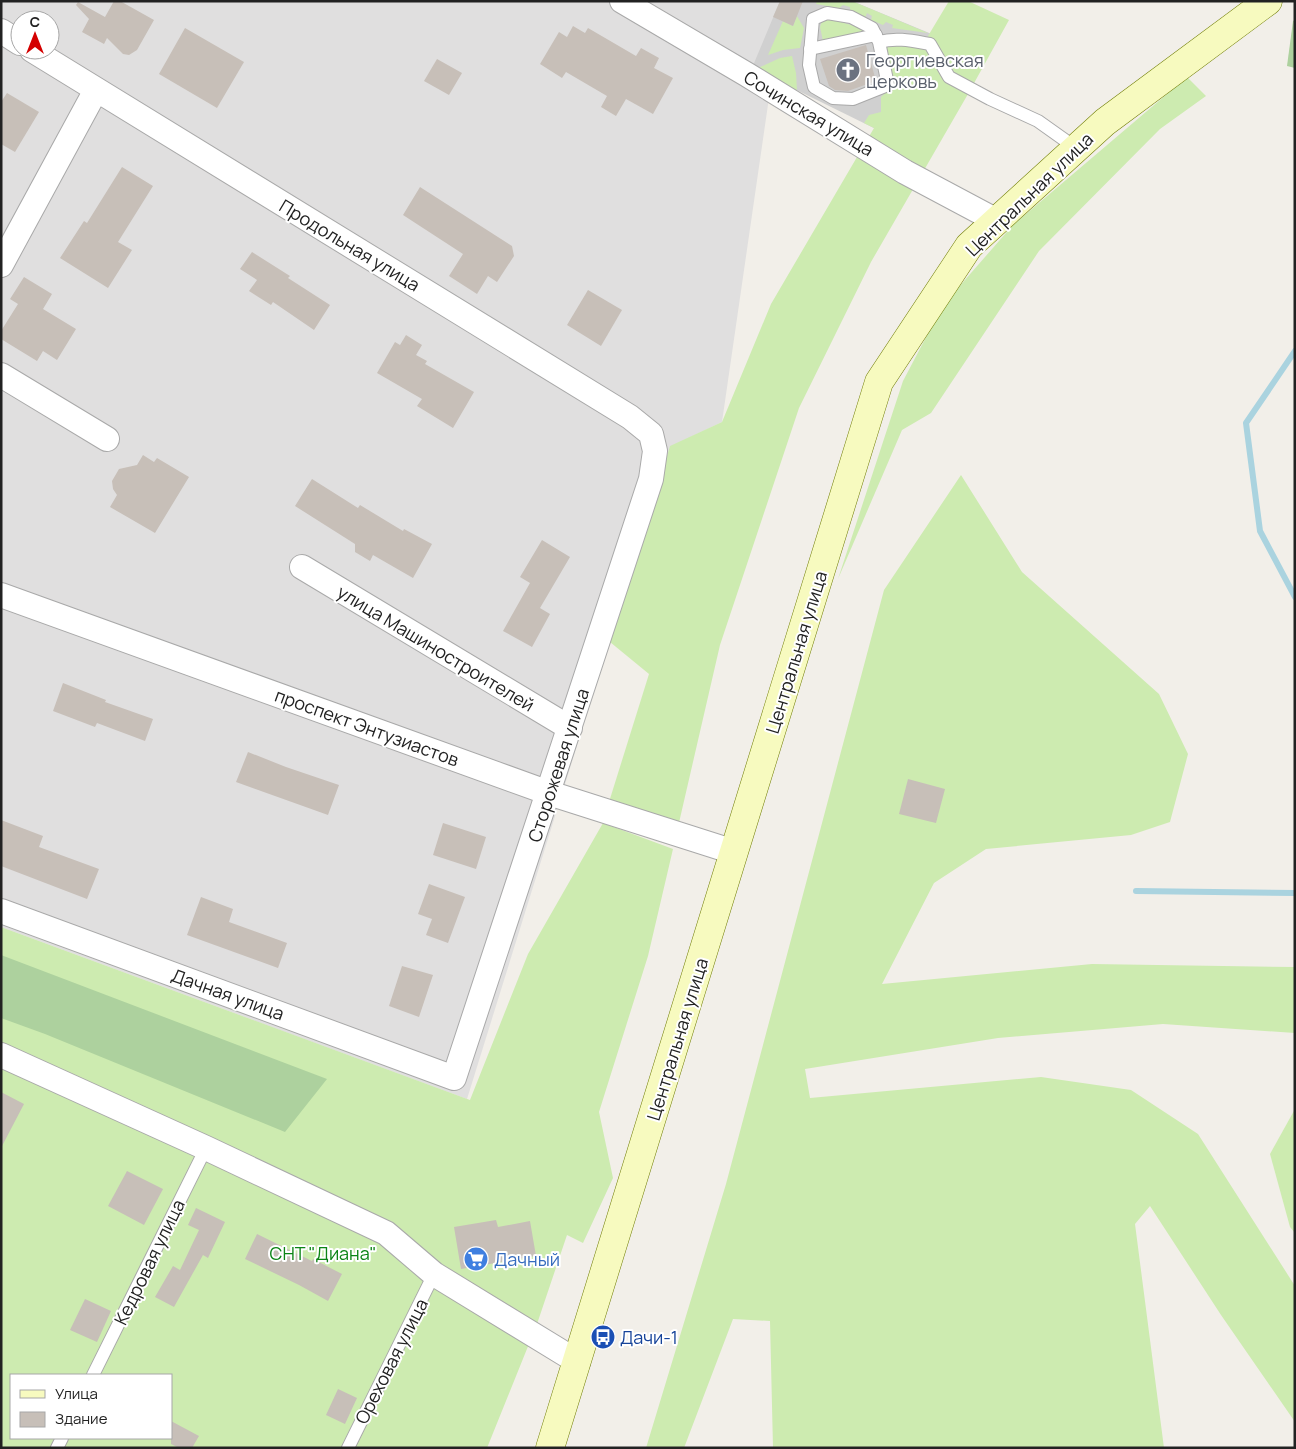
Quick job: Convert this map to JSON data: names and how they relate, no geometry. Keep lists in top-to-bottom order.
{
  "streets": {
    "street": [
      "Сочинская улица",
      "Центральная улица",
      "Продольная улица",
      "улица Машиностроителей",
      "проспект Энтузиастов",
      "Сторожевая улица",
      "Дачная улица"
    ],
    "lane": ["Кедровая улица", "Ореховая улица"]
  },
  "crossings": [
    ["Сочинская улица", "Центральная улица"],
    ["Центральная улица", "проспект Энтузиастов"],
    ["Продольная улица", "Сторожевая улица"],
    ["улица Машиностроителей", "Сторожевая улица"],
    ["проспект Энтузиастов", "Сторожевая улица"],
    ["Сторожевая улица", "Дачная улица"]
  ],
  "parks": ["СНТ \"Диана\""],
  "places": {
    "church": ["Георгиевская церковь"],
    "supermarket": ["Дачный"],
    "bus stop": ["Дачи-1"]
  },
  "legend": ["Улица", "Здание"],
  "north": "top"
}
